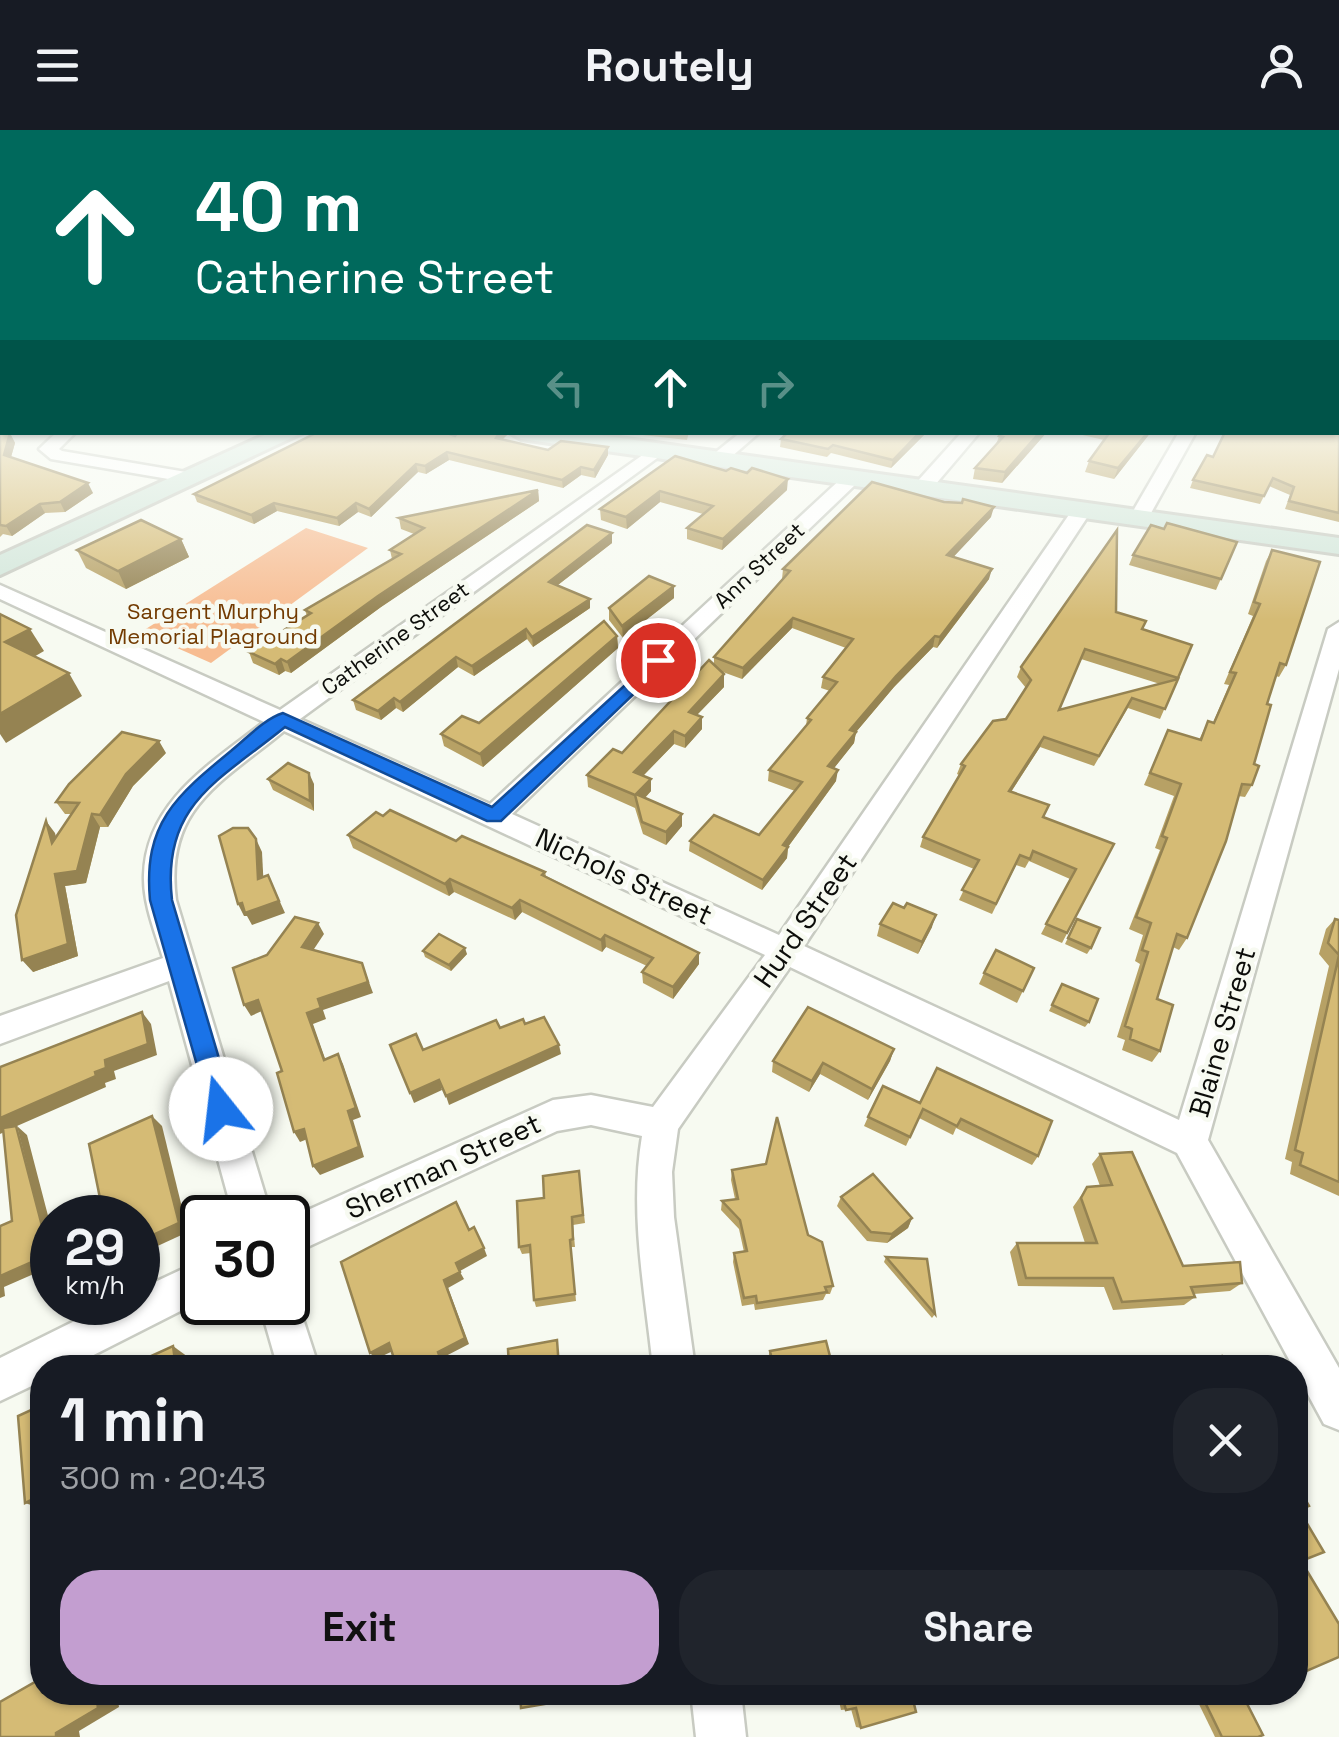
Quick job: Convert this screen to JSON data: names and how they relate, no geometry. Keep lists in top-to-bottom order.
{
  "streets": {
    "street": [
      "Ann Street",
      "Catherine Street",
      "Nichols Street",
      "Hurd Street",
      "Blaine Street",
      "Sherman Street"
    ]
  },
  "crossings": [
    ["Ann Street", "Nichols Street"],
    ["Catherine Street", "Nichols Street"],
    ["Nichols Street", "Hurd Street"],
    ["Nichols Street", "Blaine Street"],
    ["Hurd Street", "Sherman Street"]
  ],
  "parks": ["Sargent Murphy Memorial Plaground"],
  "page": {
    "header": "Routely",
    "turn": ["40 m", "Catherine Street"],
    "speed": "29 km/h",
    "limit": "30",
    "heading": ["1 min", "300 m · 20:43"],
    "buttons": ["Exit", "Share"]
  }
}
